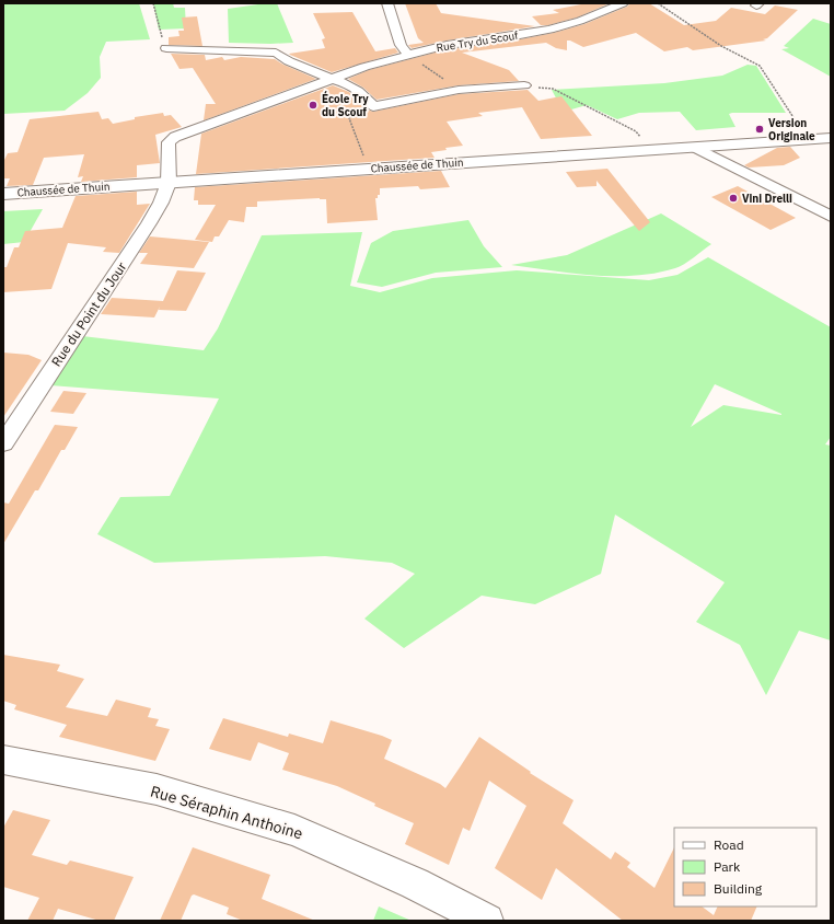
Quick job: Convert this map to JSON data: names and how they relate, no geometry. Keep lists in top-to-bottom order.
{
  "streets": {
    "main road": ["Chaussée de Thuin"],
    "street": ["Rue Try du Scouf", "Rue du Point du Jour", "Rue Séraphin Anthoine"]
  },
  "crossings": [
    ["Rue Try du Scouf", "Chaussée de Thuin"],
    ["Rue Try du Scouf", "Rue du Point du Jour"],
    ["Chaussée de Thuin", "Rue du Point du Jour"]
  ],
  "places": ["École Try du Scouf", "Version Originale", "Vini Drelli"],
  "legend": ["Road", "Park", "Building"]
}
